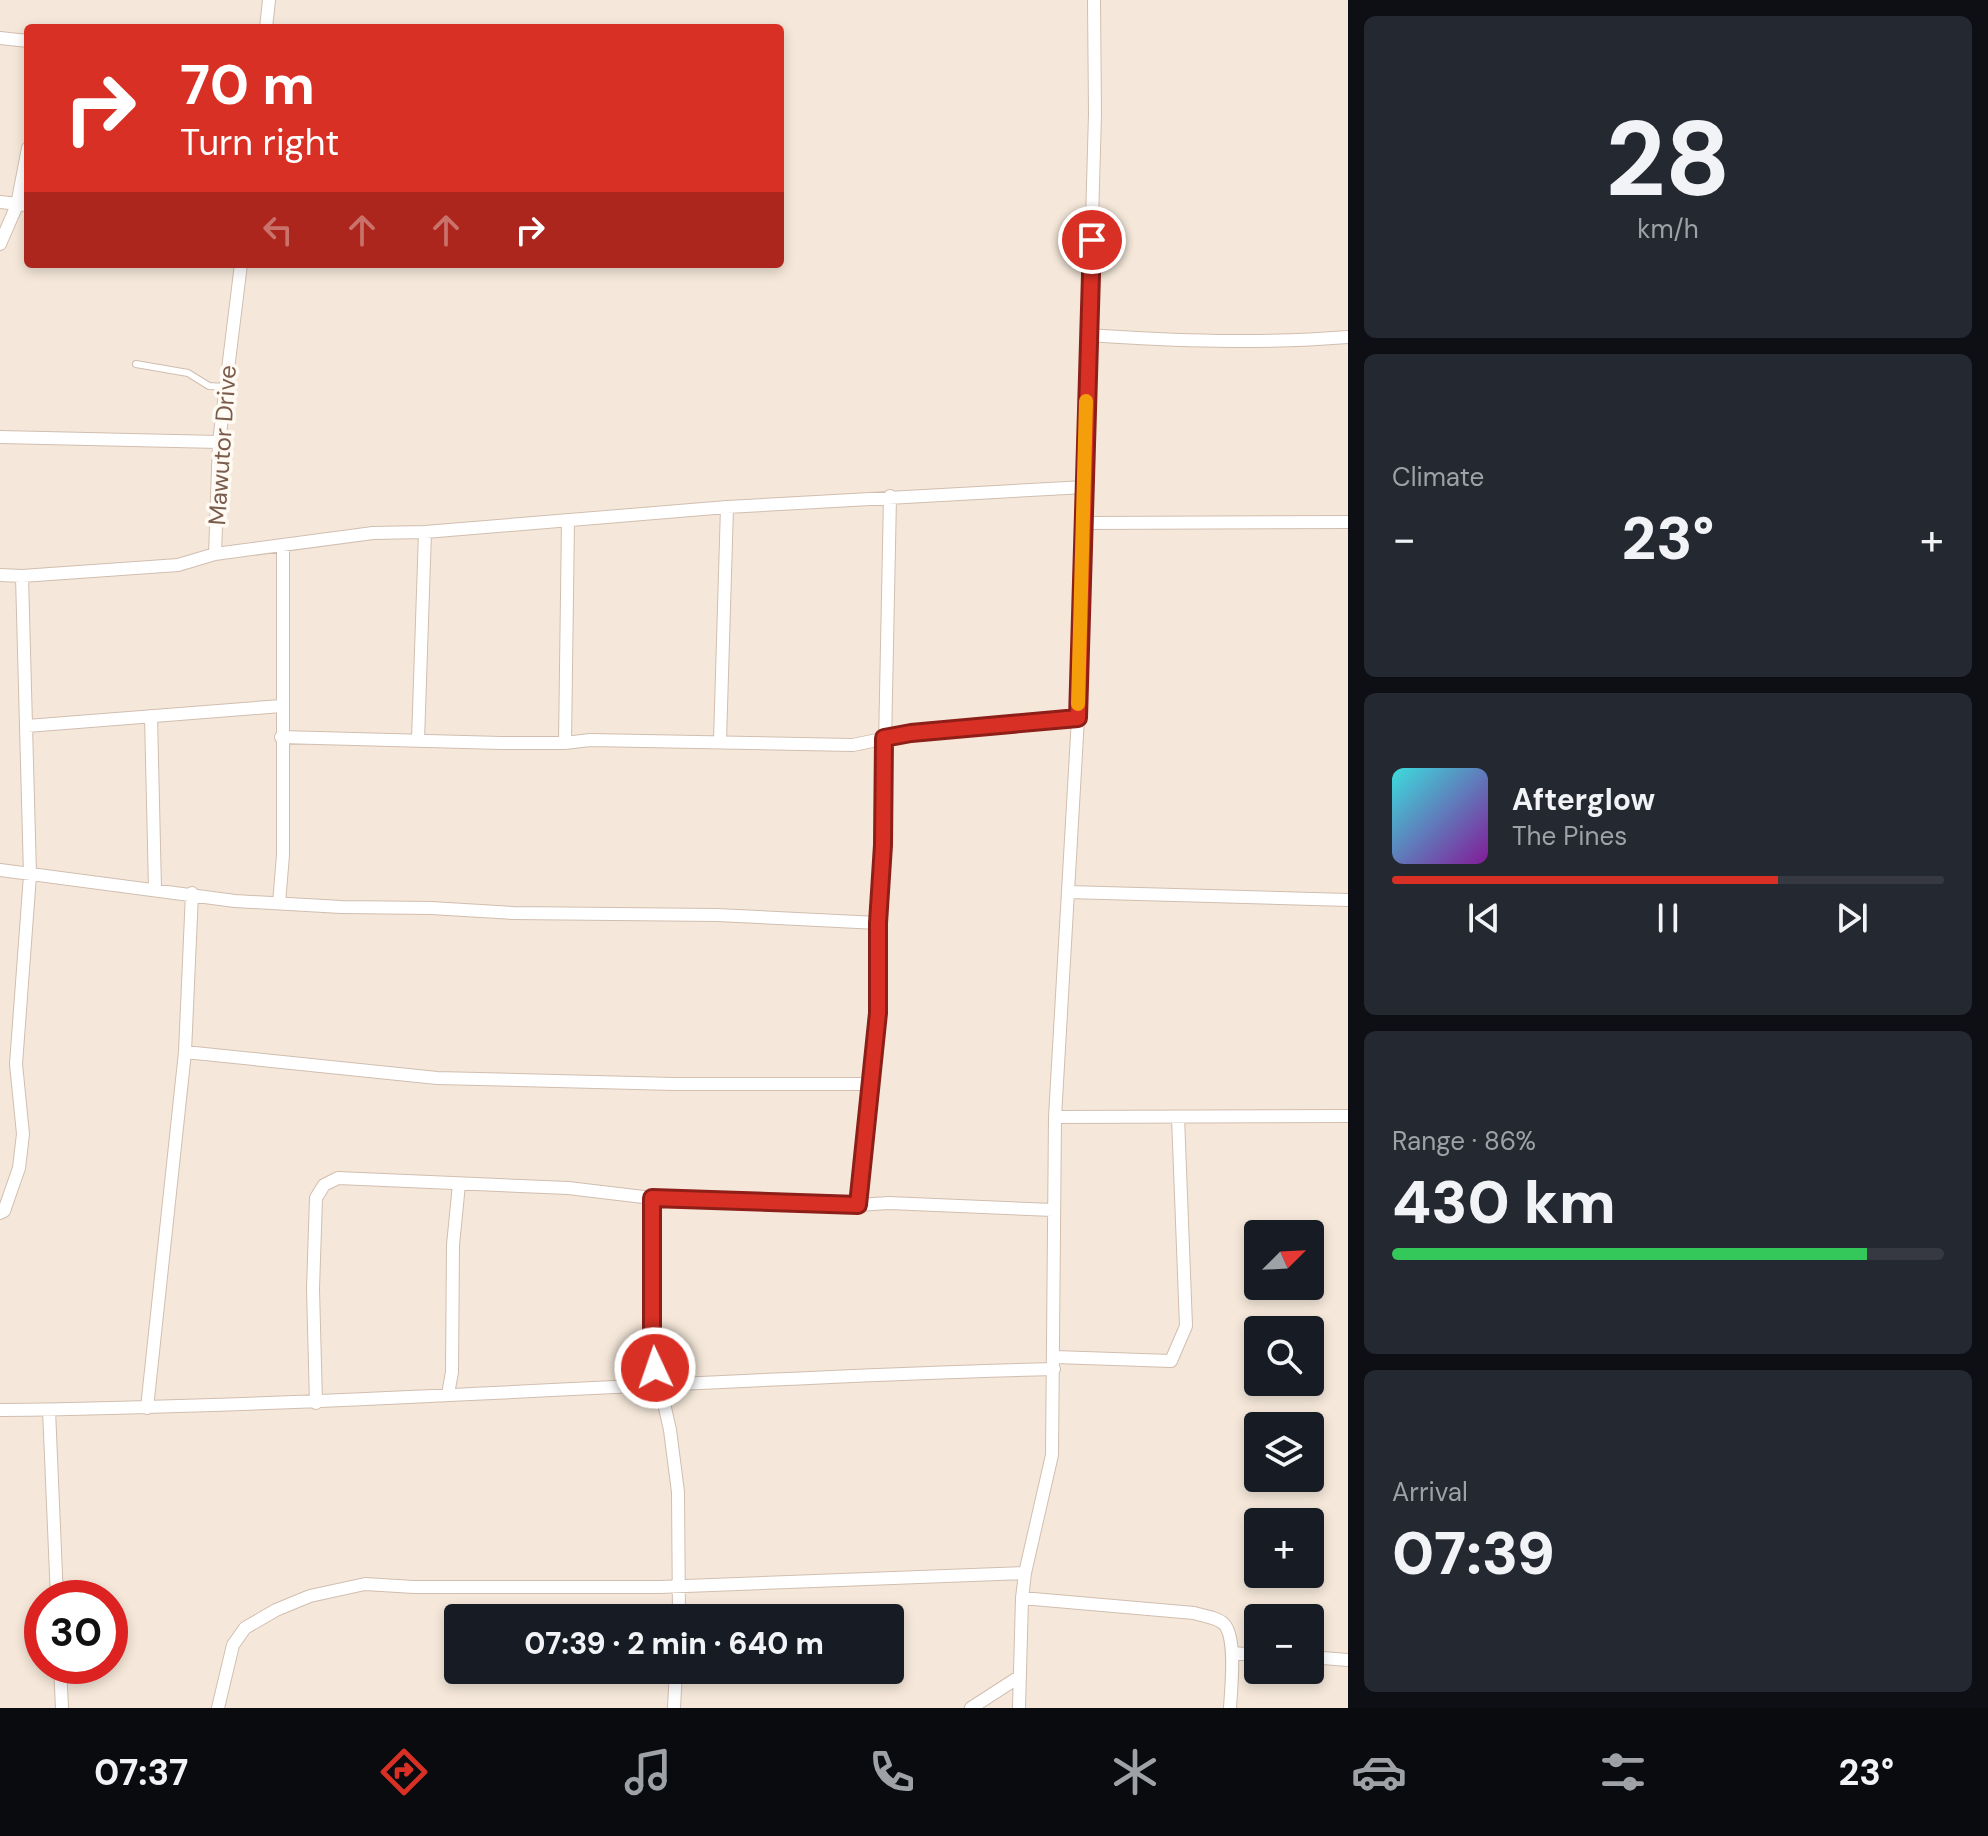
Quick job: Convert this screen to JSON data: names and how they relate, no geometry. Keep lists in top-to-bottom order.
{
  "streets": {
    "street": ["Mawutor Drive"]
  },
  "north": "top right",
  "page": {
    "tile": [
      ["28", "km/h"],
      "Climate",
      ["Range · 86%", "430 km"],
      ["Arrival", "07:39"]
    ],
    "turn": ["70 m", "Turn right"],
    "heat": ["−", "23°", "+"],
    "song": ["Afterglow", "The Pines"],
    "map_buttons": ["+", "−"],
    "limit": "30",
    "trip": "07:39 · 2 min · 640 m",
    "tabs": ["07:37", "23°"]
  }
}
